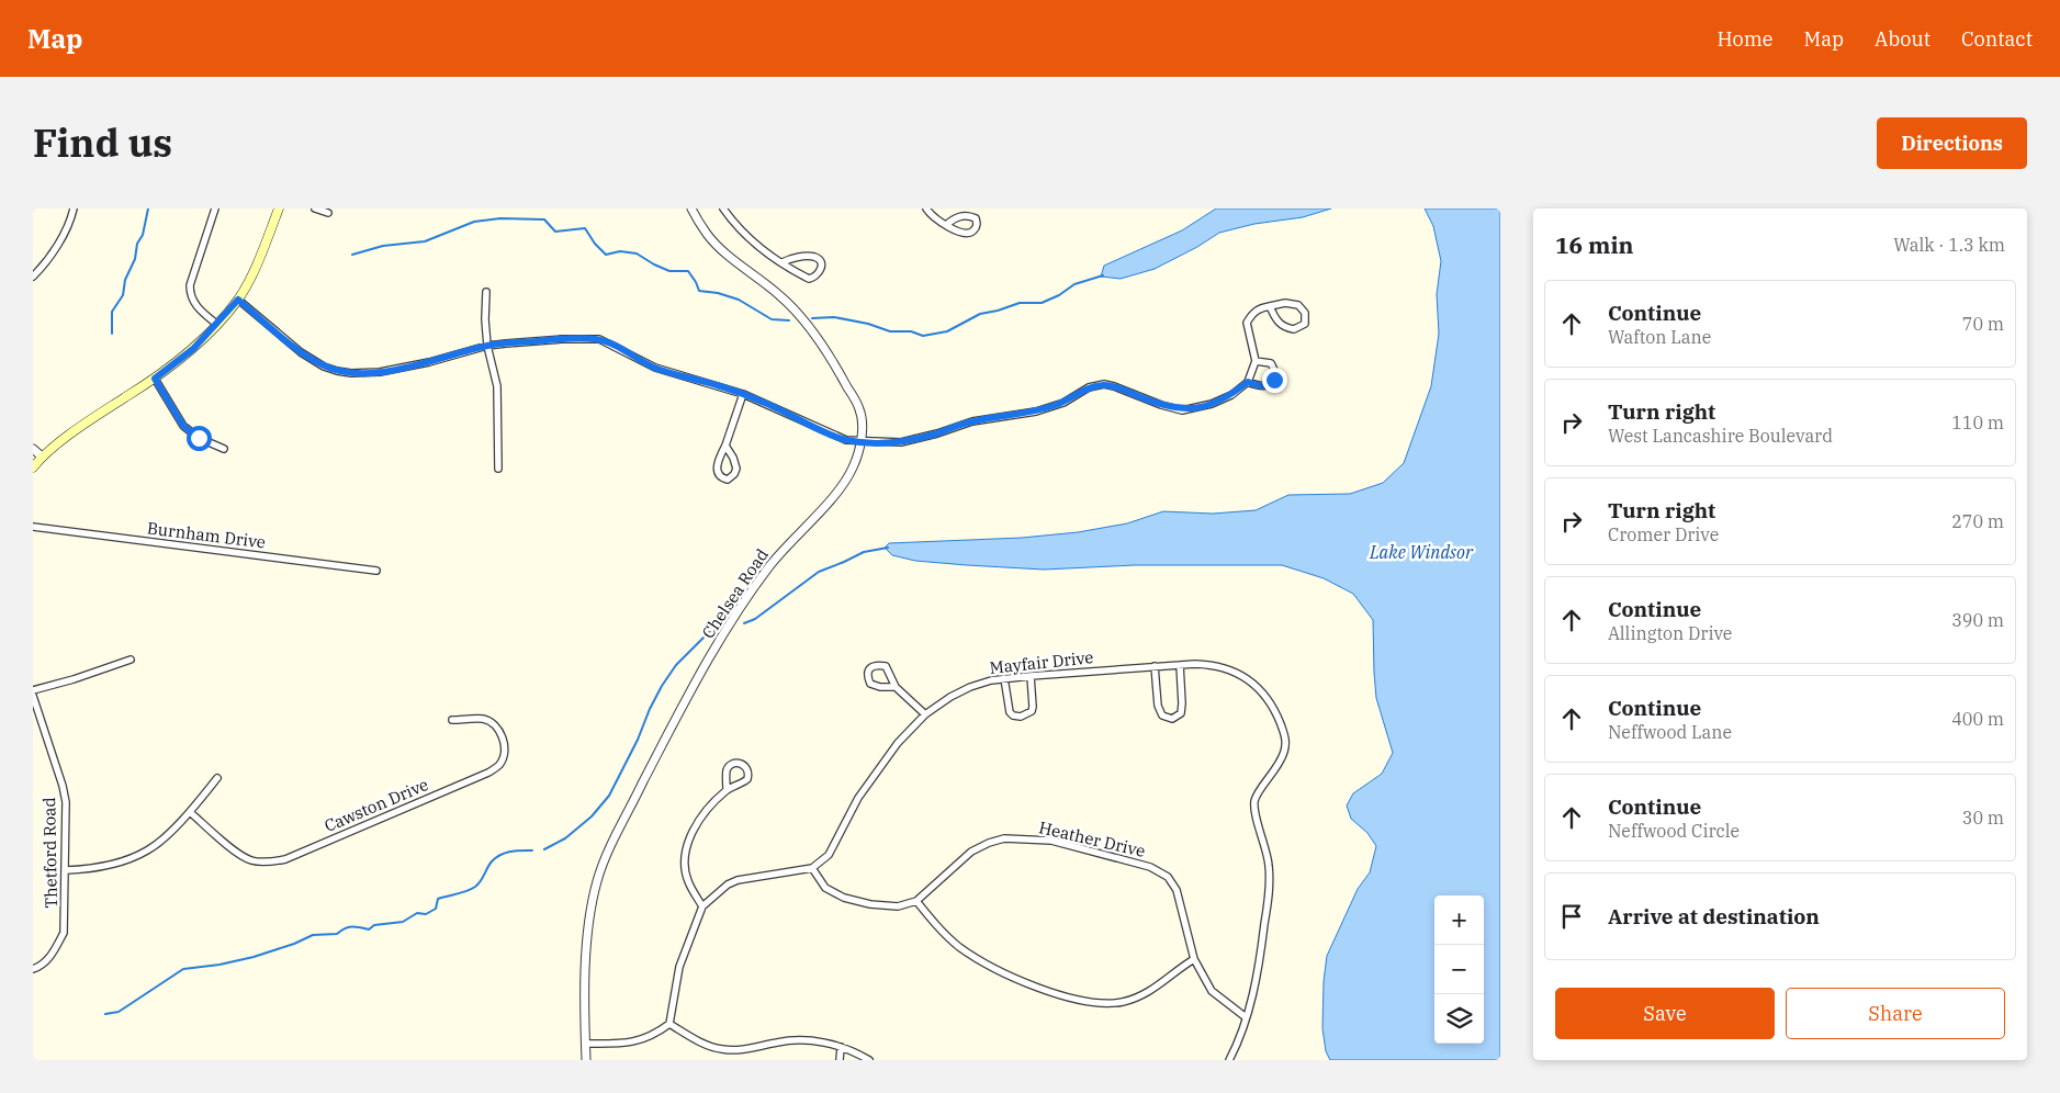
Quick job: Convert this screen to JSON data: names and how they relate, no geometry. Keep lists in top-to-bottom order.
{
  "streets": {
    "street": [
      "Burnham Drive",
      "Chelsea Road",
      "Mayfair Drive",
      "Cawston Drive",
      "Heather Drive",
      "Thetford Road"
    ]
  },
  "crossings": [
    ["Mayfair Drive", "Heather Drive"]
  ],
  "water": ["Lake Windsor"],
  "page": {
    "header": "Map",
    "nav": [
      "Home",
      "Map",
      "About",
      "Contact"
    ],
    "title": "Find us",
    "buttons": [
      "Directions",
      ["Save", "Share"]
    ],
    "heading": ["16 min", "Walk · 1.3 km"],
    "list": [
      ["Continue", "Wafton Lane", "70 m"],
      ["Turn right", "West Lancashire Boulevard", "110 m"],
      ["Turn right", "Cromer Drive", "270 m"],
      ["Continue", "Allington Drive", "390 m"],
      ["Continue", "Neffwood Lane", "400 m"],
      ["Continue", "Neffwood Circle", "30 m"],
      "Arrive at destination"
    ],
    "map_buttons": ["+", "−"]
  }
}
